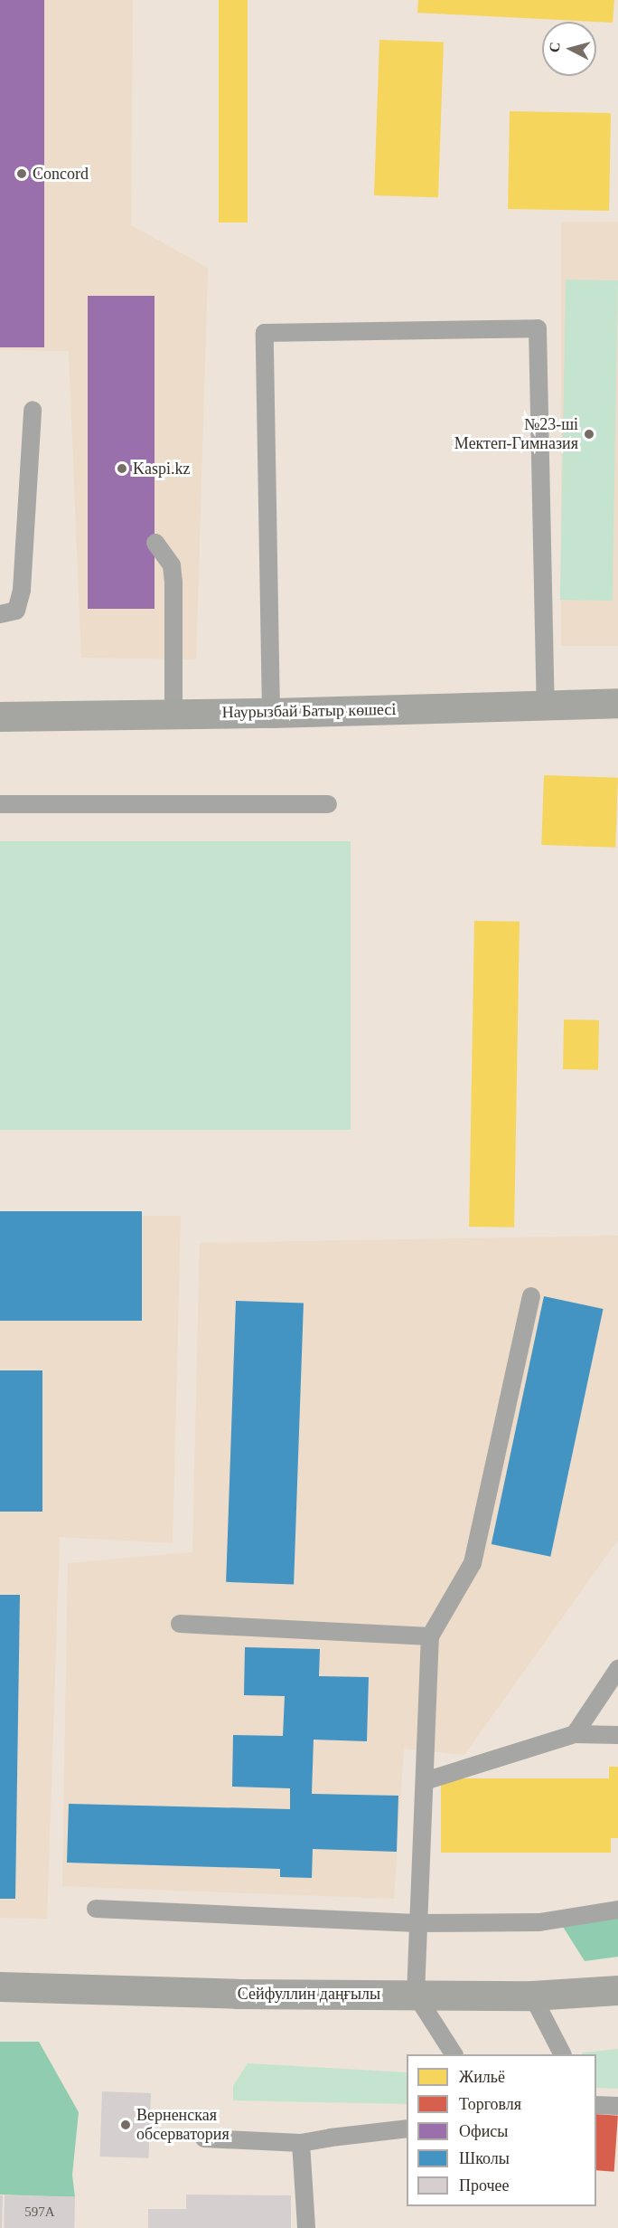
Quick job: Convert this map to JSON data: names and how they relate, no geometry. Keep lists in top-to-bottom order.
{
  "streets": {
    "main road": ["Наурызбай Батыр көшесі", "Сейфуллин даңғылы"]
  },
  "places": [
    "Concord",
    "№23-ші Мектеп-Гимназия",
    "Kaspi.kz",
    "Верненская обсерватория"
  ],
  "house_numbers": ["597А"],
  "legend": [
    "Жильё",
    "Торговля",
    "Офисы",
    "Школы",
    "Прочее"
  ],
  "north": "left"
}
